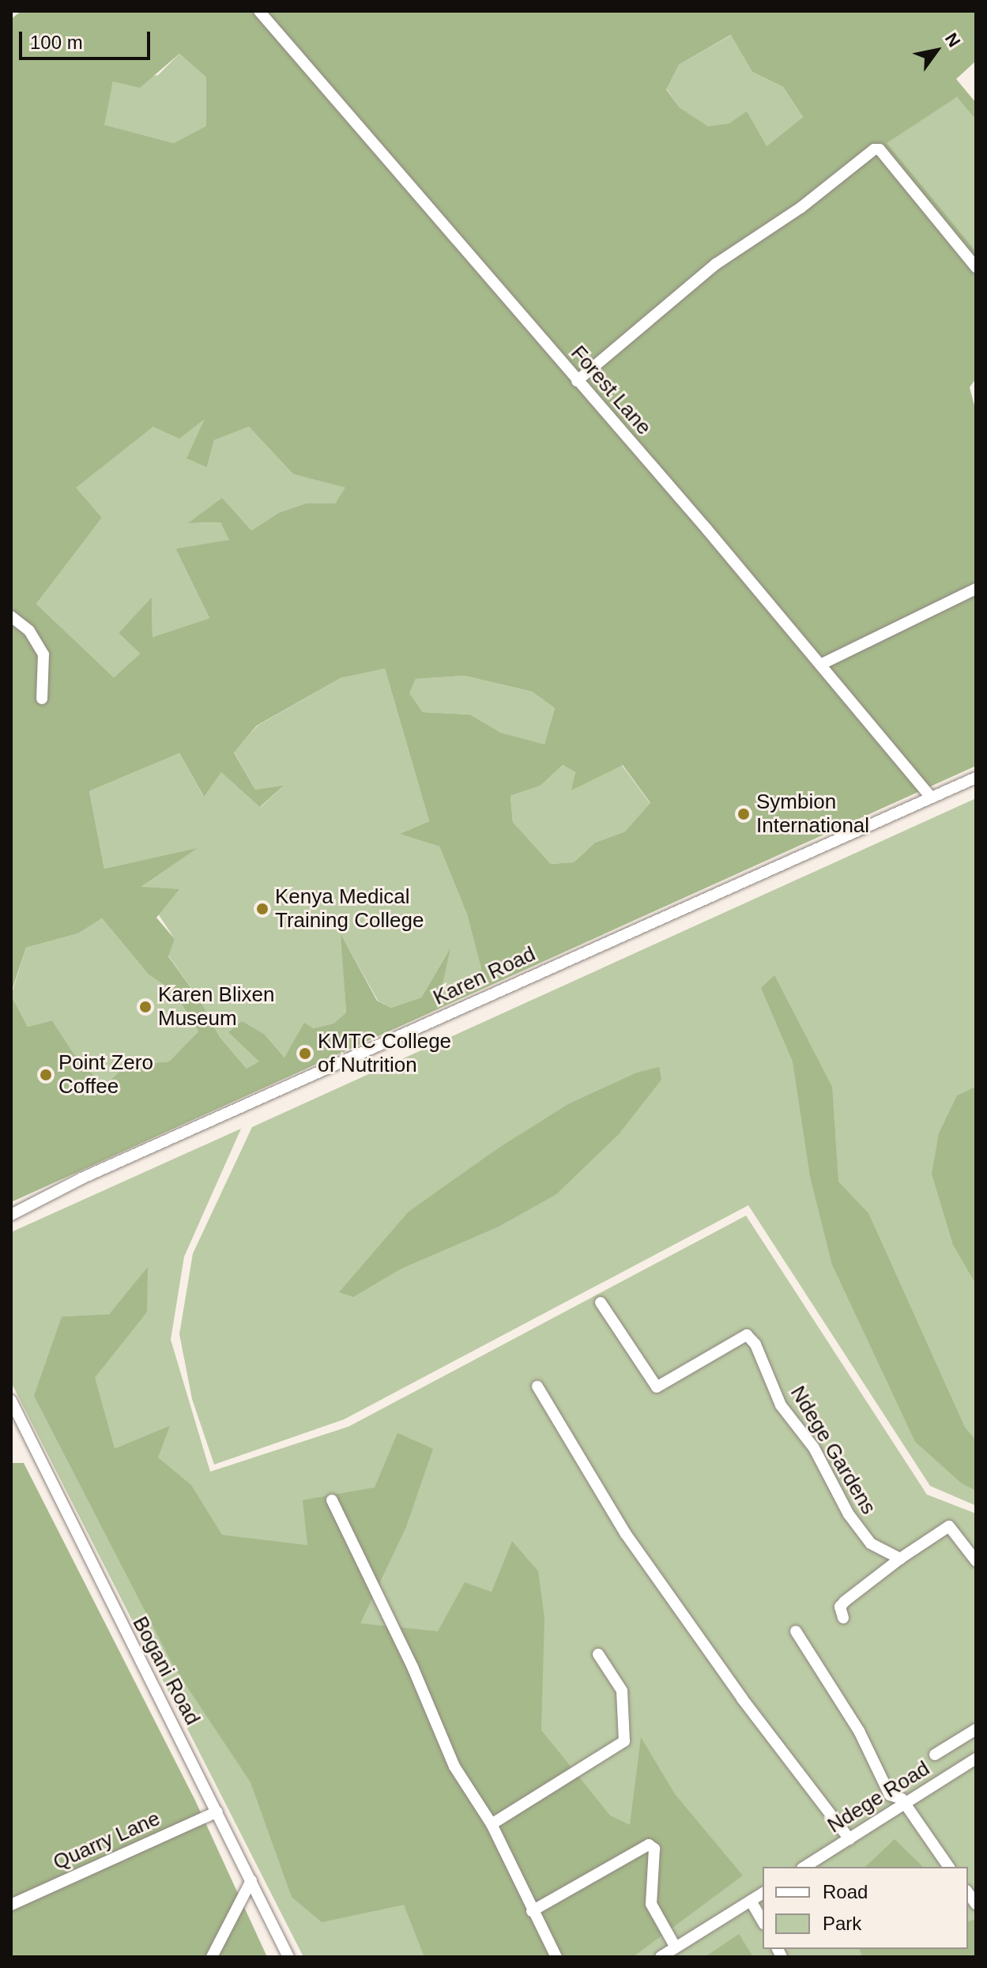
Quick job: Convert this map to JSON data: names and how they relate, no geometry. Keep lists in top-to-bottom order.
{
  "streets": {
    "street": [
      "Forest Lane",
      "Karen Road",
      "Ndege Gardens",
      "Bogani Road",
      "Ndege Road",
      "Quarry Lane"
    ]
  },
  "crossings": [
    ["Forest Lane", "Karen Road"],
    ["Bogani Road", "Quarry Lane"]
  ],
  "places": [
    "Symbion International",
    "Kenya Medical Training College",
    "Karen Blixen Museum",
    "KMTC College of Nutrition",
    "Point Zero Coffee"
  ],
  "legend": ["Road", "Park"],
  "scale_bar": "100 m",
  "north": "top right"
}
